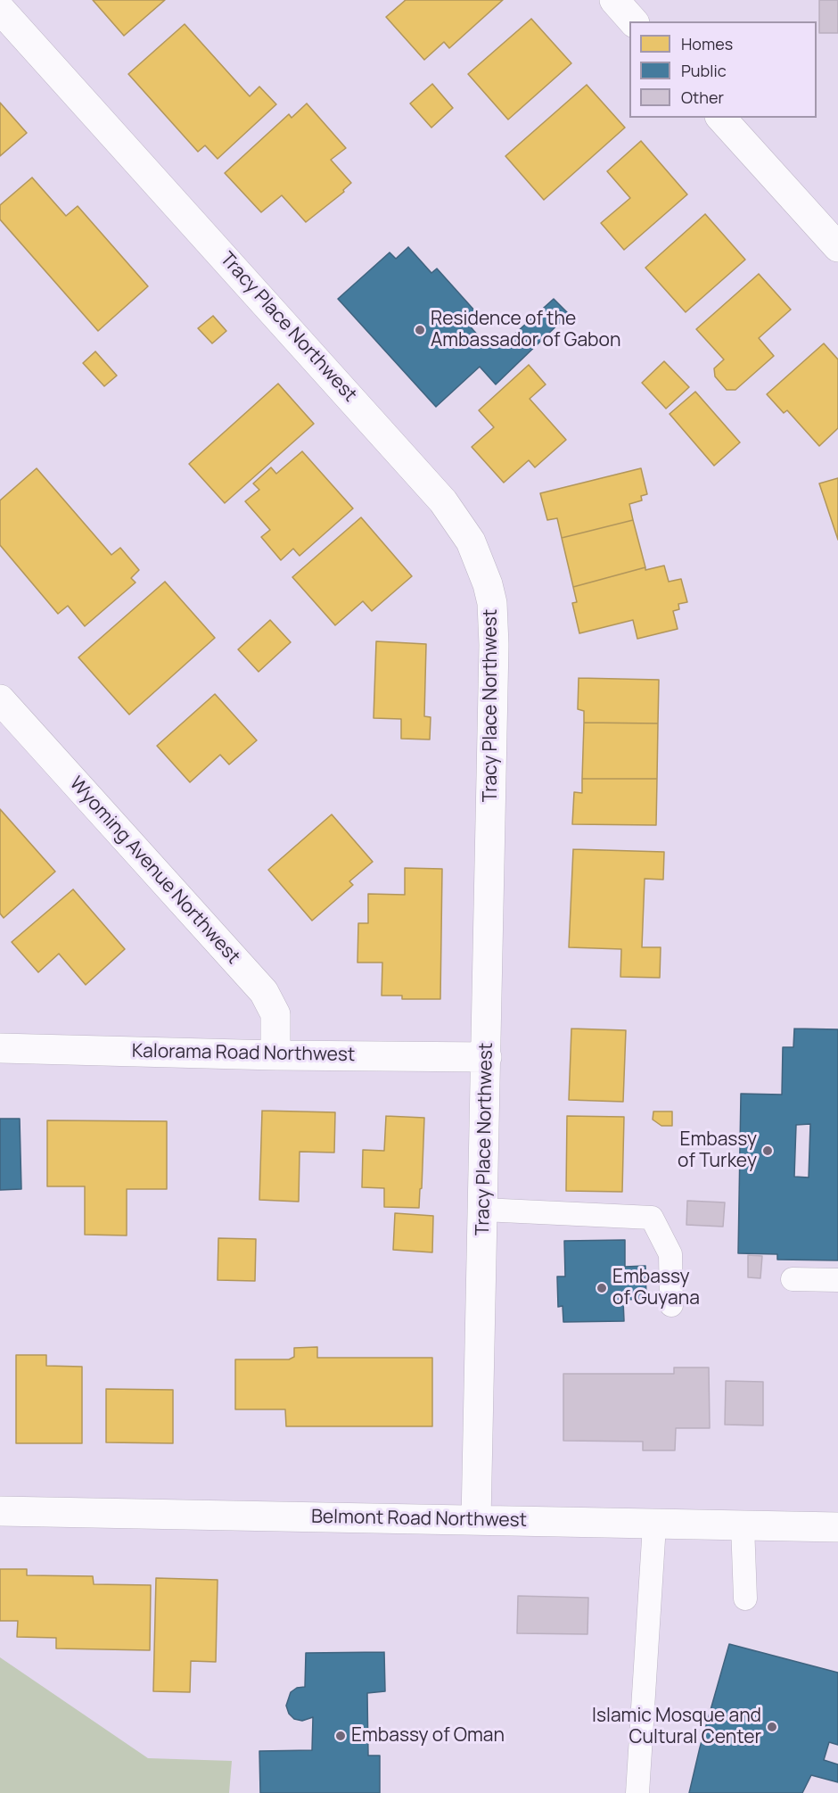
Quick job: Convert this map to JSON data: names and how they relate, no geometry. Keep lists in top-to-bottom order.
{
  "streets": {
    "street": [
      "Tracy Place Northwest",
      "Wyoming Avenue Northwest",
      "Kalorama Road Northwest",
      "Belmont Road Northwest"
    ]
  },
  "crossings": [
    ["Tracy Place Northwest", "Kalorama Road Northwest"],
    ["Tracy Place Northwest", "Belmont Road Northwest"],
    ["Wyoming Avenue Northwest", "Kalorama Road Northwest"]
  ],
  "places": [
    "Residence of the Ambassador of Gabon",
    "Embassy of Turkey",
    "Embassy of Guyana",
    "Islamic Mosque and Cultural Center",
    "Embassy of Oman"
  ],
  "legend": ["Homes", "Public", "Other"]
}
